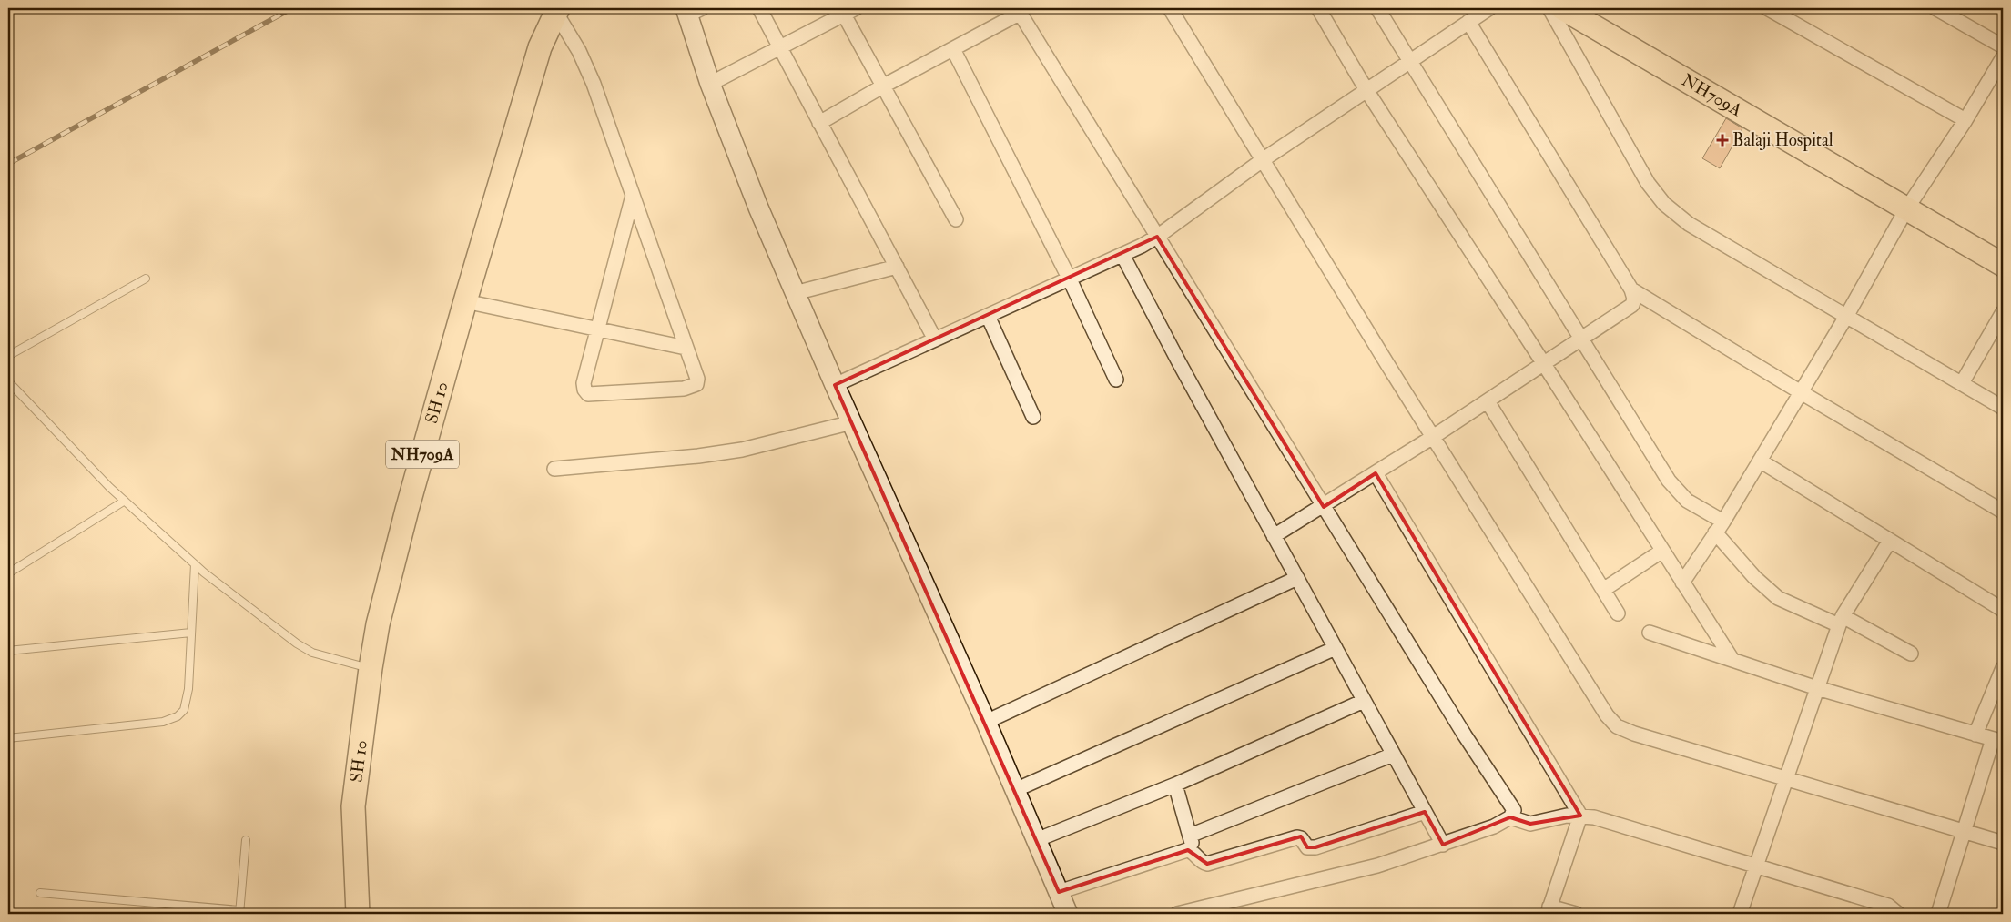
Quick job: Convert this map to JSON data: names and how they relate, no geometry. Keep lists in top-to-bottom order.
{
  "streets": {
    "highway": ["NH709A", "SH 10"]
  },
  "places": {
    "health": ["Balaji Hospital"]
  }
}
